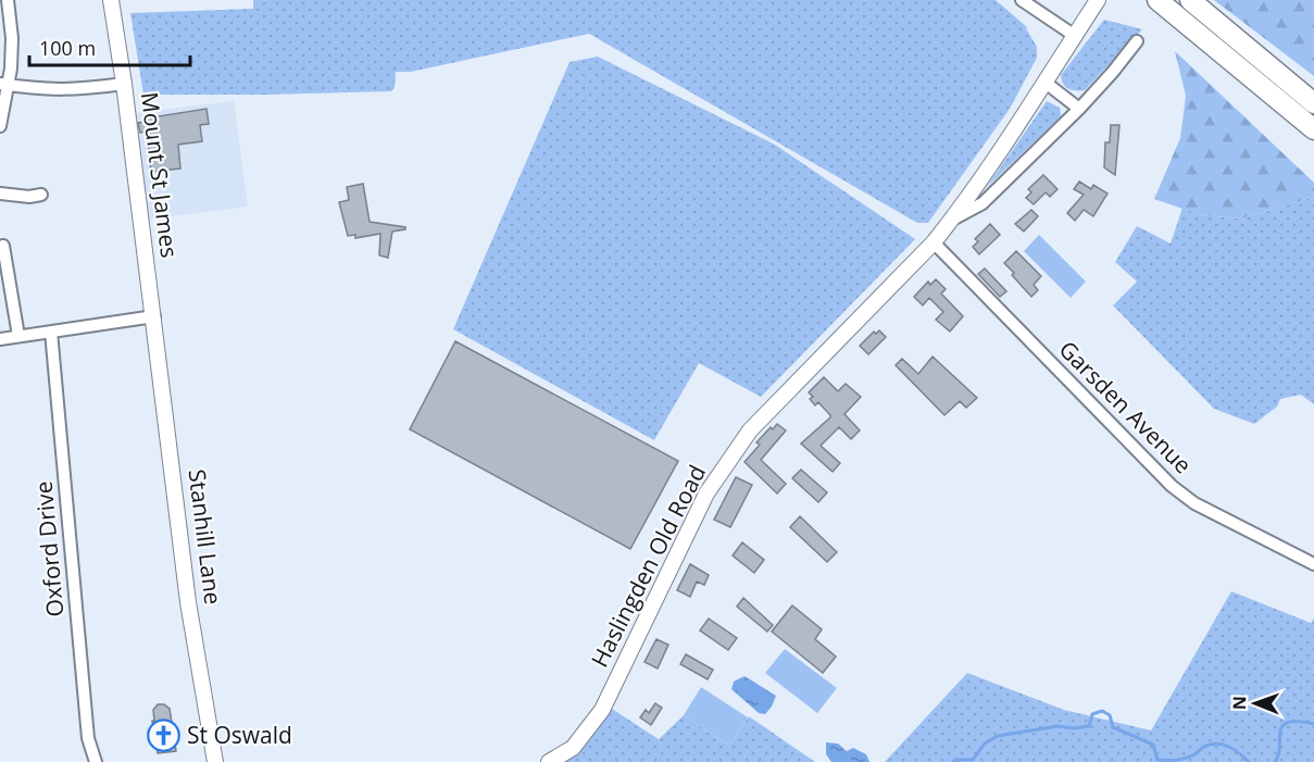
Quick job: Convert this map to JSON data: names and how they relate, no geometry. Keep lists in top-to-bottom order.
{
  "streets": {
    "main road": ["Mount St James", "Stanhill Lane", "Haslingden Old Road"],
    "street": ["Garsden Avenue", "Oxford Drive"]
  },
  "crossings": [
    ["Mount St James", "Stanhill Lane"],
    ["Garsden Avenue", "Haslingden Old Road"]
  ],
  "places": {
    "church": ["St Oswald"]
  },
  "scale_bar": "100 m",
  "north": "left"
}
